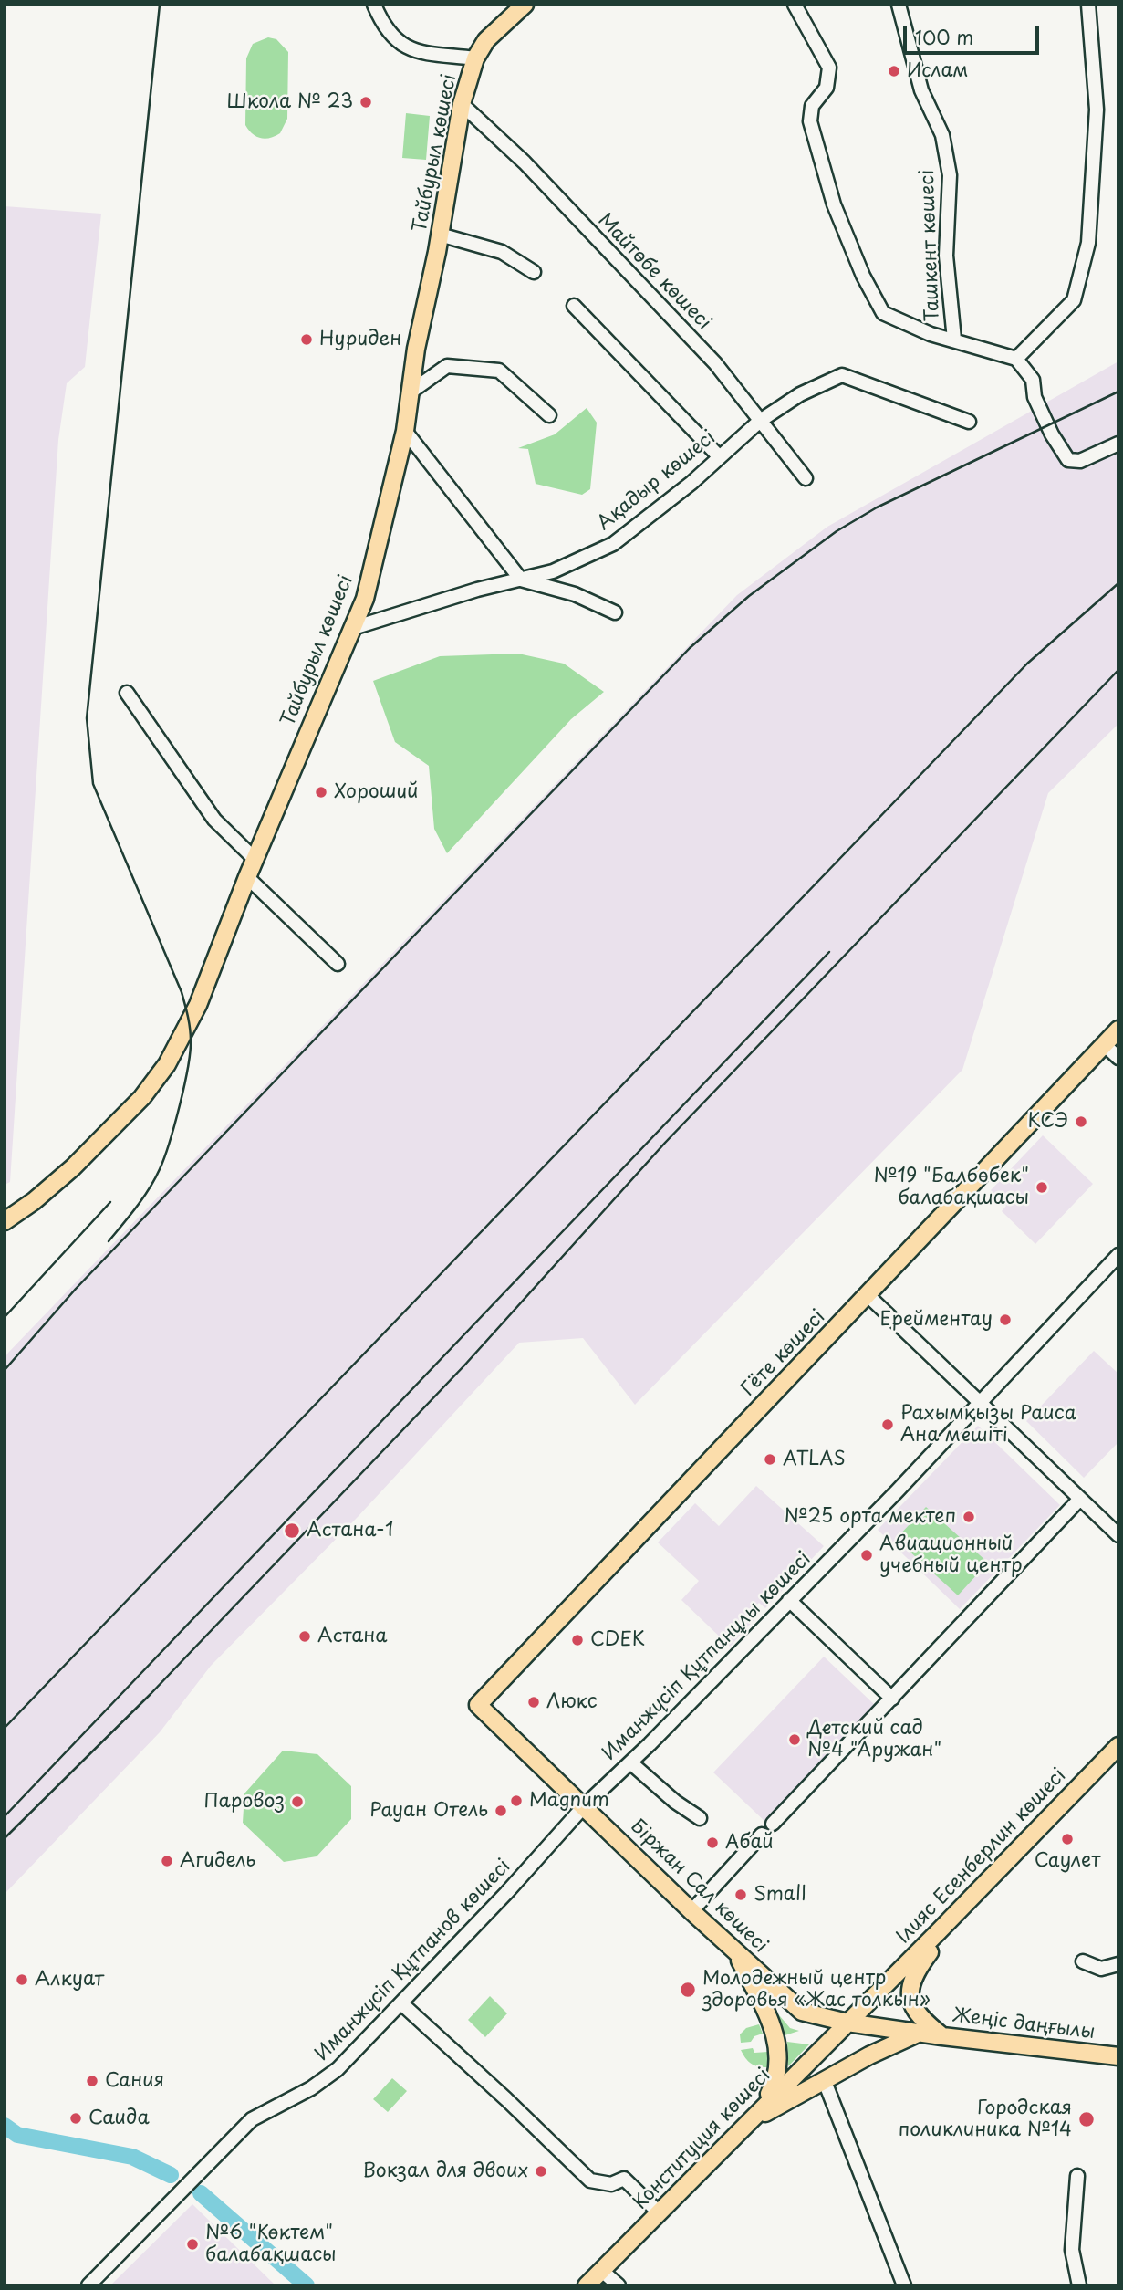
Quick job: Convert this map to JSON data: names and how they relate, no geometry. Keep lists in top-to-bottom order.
{
  "streets": {
    "main road": [
      "Тайбурыл көшесі",
      "Гёте көшесі",
      "Ілияс Есенберлин көшесі",
      "Біржан Сал көшесі",
      "Жеңіс даңғылы",
      "Конституция көшесі"
    ],
    "street": [
      "Ташкент көшесі",
      "Майтөбе көшесі",
      "Ақадыр көшесі",
      "Иманжүсіп Құтпанұлы көшесі",
      "Иманжүсіп Құтпанов көшесі"
    ]
  },
  "crossings": [
    ["Тайбурыл көшесі", "Майтөбе көшесі"],
    ["Тайбурыл көшесі", "Ақадыр көшесі"],
    ["Майтөбе көшесі", "Ақадыр көшесі"],
    ["Гёте көшесі", "Біржан Сал көшесі"],
    ["Иманжүсіп Құтпанұлы көшесі", "Біржан Сал көшесі"],
    ["Иманжүсіп Құтпанұлы көшесі", "Иманжүсіп Құтпанов көшесі"],
    ["Ілияс Есенберлин көшесі", "Біржан Сал көшесі"],
    ["Ілияс Есенберлин көшесі", "Жеңіс даңғылы"],
    ["Ілияс Есенберлин көшесі", "Конституция көшесі"],
    ["Біржан Сал көшесі", "Иманжүсіп Құтпанов көшесі"],
    ["Біржан Сал көшесі", "Жеңіс даңғылы"],
    ["Біржан Сал көшесі", "Конституция көшесі"],
    ["Жеңіс даңғылы", "Конституция көшесі"]
  ],
  "places": [
    "Ислам",
    "Школа № 23",
    "Нуриден",
    "Хороший",
    "КСЭ",
    "№19 \"Балбөбек\" балабақшасы",
    "Ерейментау",
    "Рахымқызы Раиса Ана мешіті",
    "ATLAS",
    "№25 орта мектеп",
    "Астана-1",
    "Авиационный учебный центр",
    "Астана",
    "CDEK",
    "Люкс",
    "Детский сад №4 \"Аружан\"",
    "Magnum",
    "Паровоз",
    "Рауан Отель",
    "Саулет",
    "Абай",
    "Агидель",
    "Small",
    "Алкуат",
    "Молодежный центр здоровья «Жас толкын»",
    "Сания",
    "Саида",
    "Городская поликлиника №14",
    "Вокзал для двоих",
    "№6 \"Көктем\" балабақшасы"
  ],
  "scale_bar": "100 m"
}
